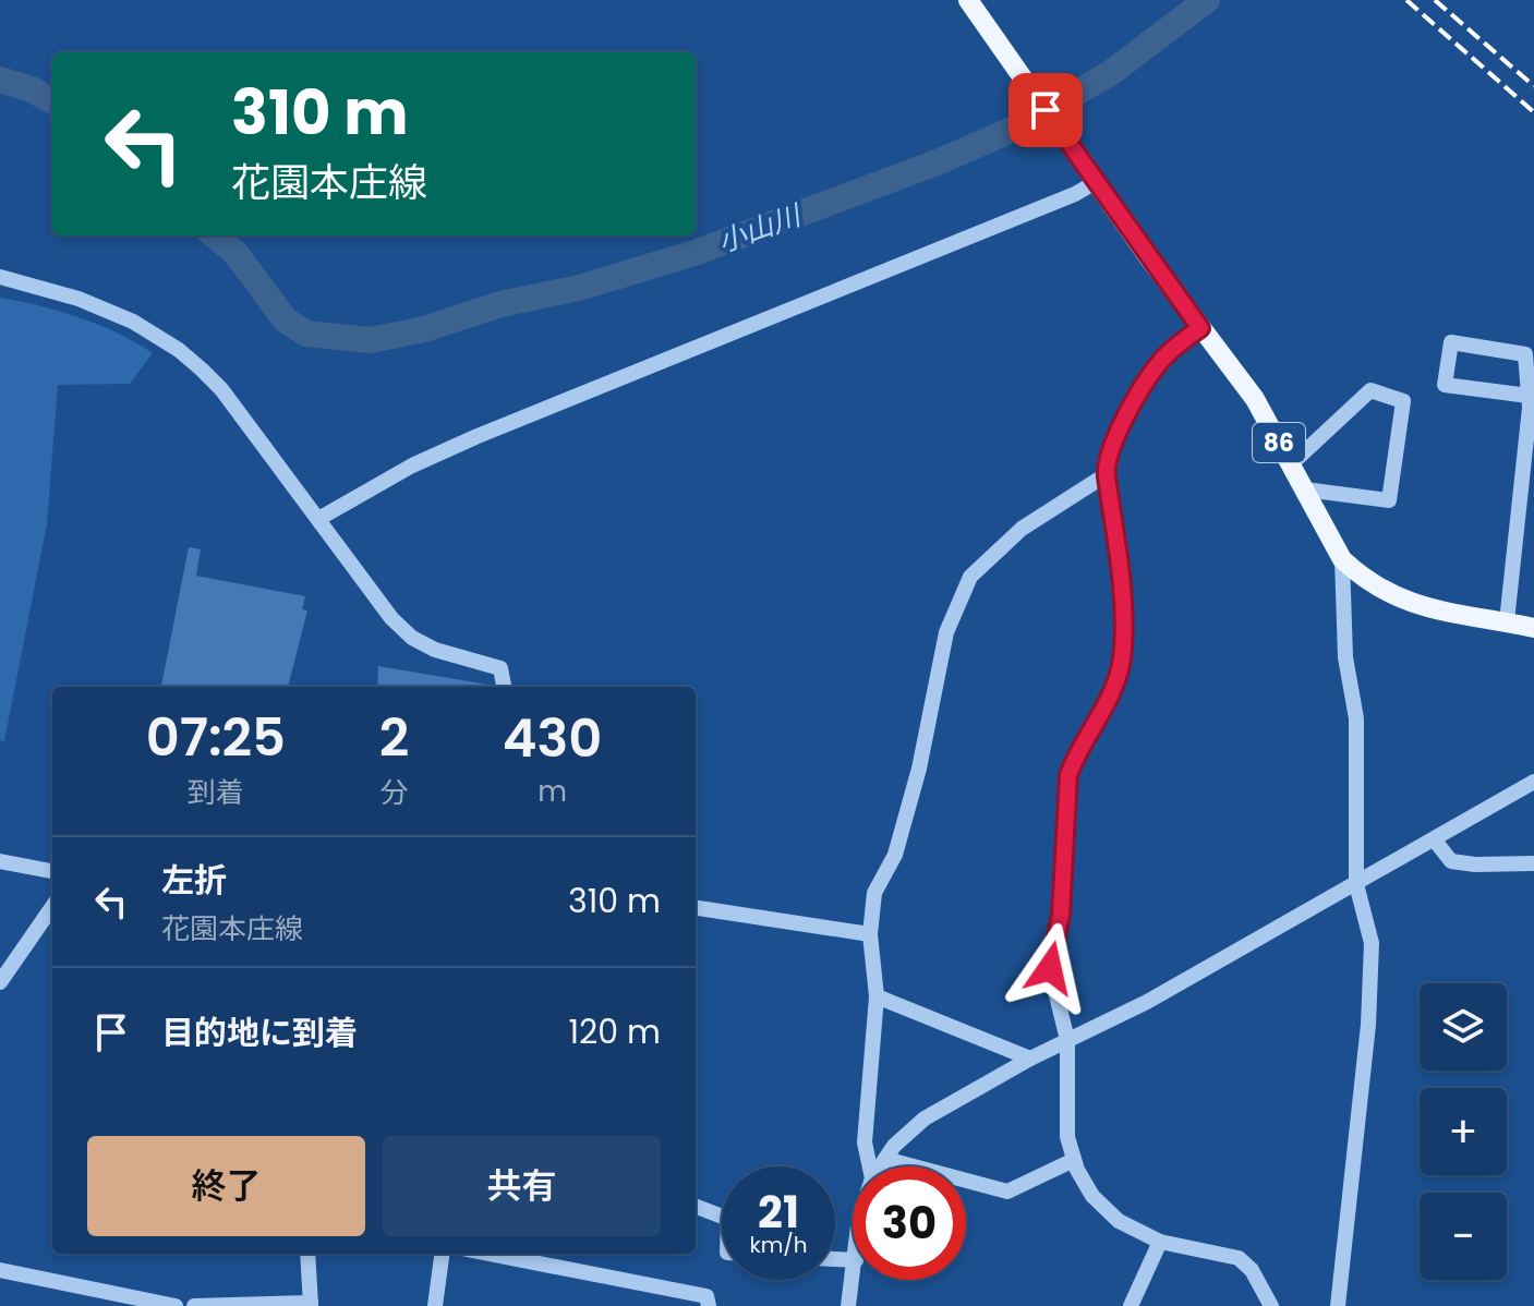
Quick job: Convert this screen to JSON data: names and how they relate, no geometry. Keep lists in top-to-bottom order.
{
  "streets": {
    "main road": ["86"]
  },
  "water": ["小山川"],
  "page": {
    "turn": ["310 m", "花園本庄線"],
    "eta": [
      "07:25",
      "到着",
      "2",
      "分",
      "430",
      "m"
    ],
    "list": [
      {
        "name": "左折",
        "note": "花園本庄線",
        "value": "310 m"
      },
      {
        "name": "目的地に到着",
        "value": "120 m"
      }
    ],
    "map_buttons": ["+", "−"],
    "buttons": ["終了", "共有"],
    "speed": "21 km/h",
    "limit": "30"
  }
}
